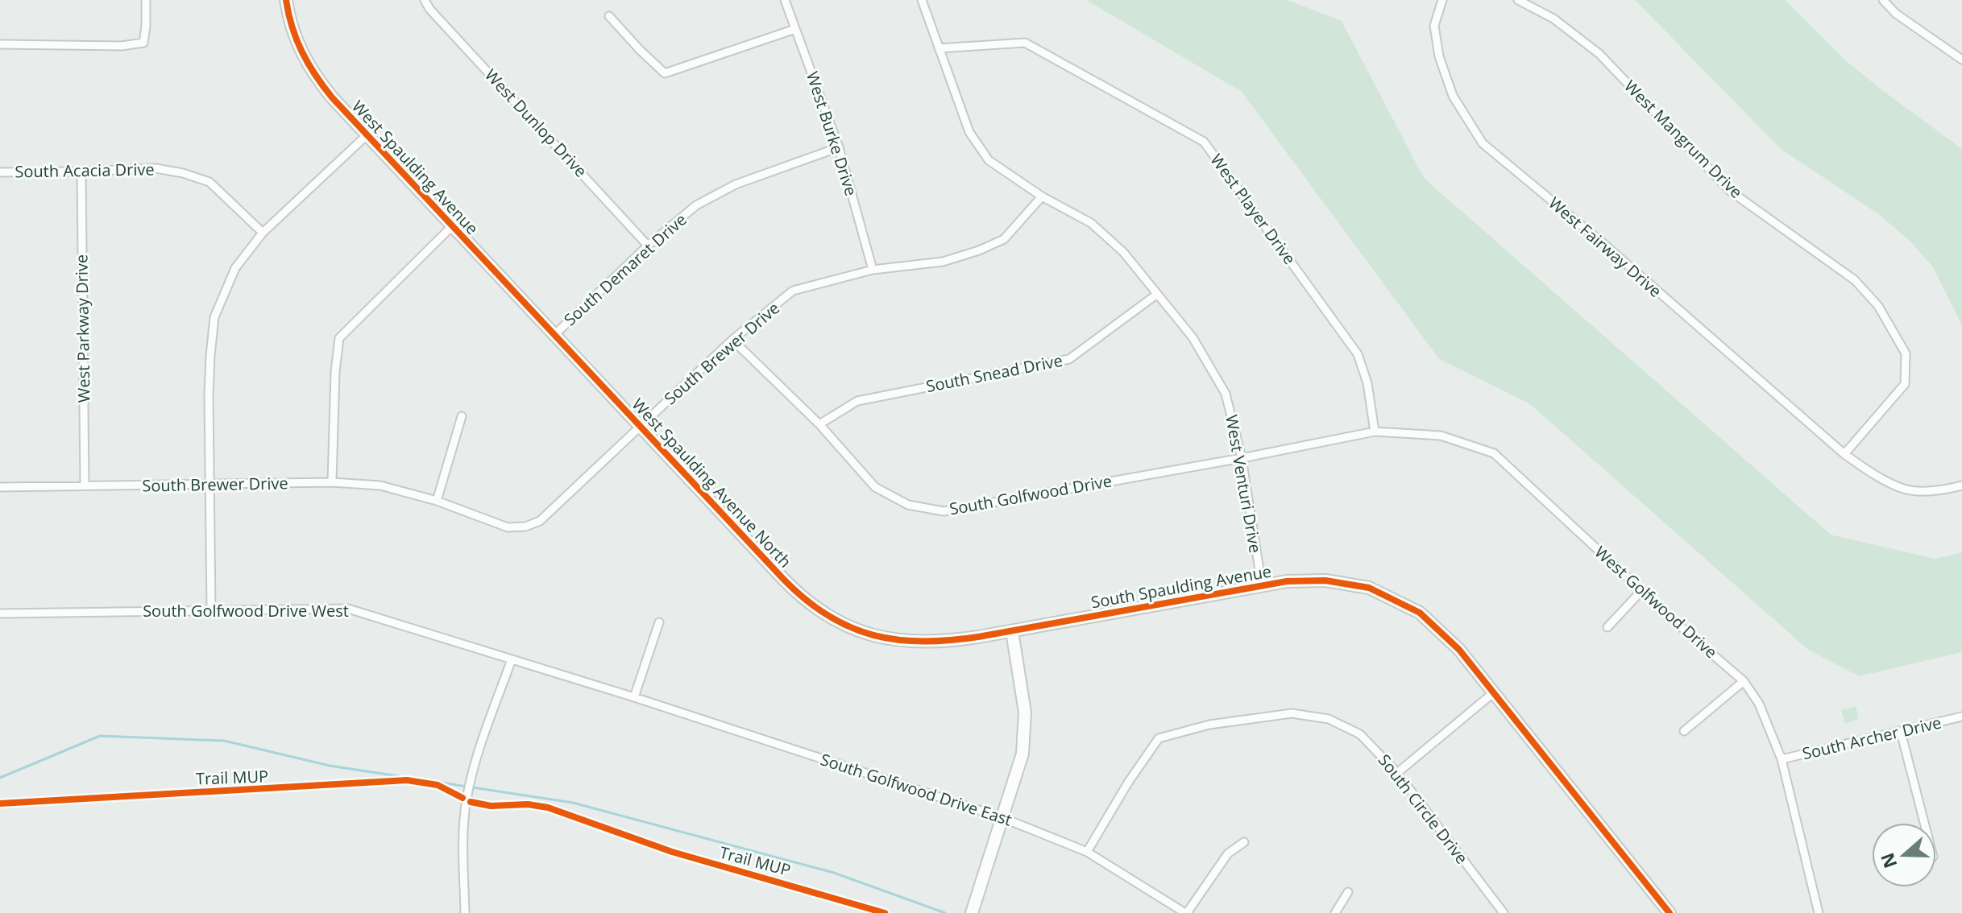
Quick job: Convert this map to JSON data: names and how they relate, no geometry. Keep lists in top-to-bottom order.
{
  "streets": {
    "street": [
      "West Dunlop Drive",
      "West Burke Drive",
      "West Mangrum Drive",
      "West Spaulding Avenue",
      "South Acacia Drive",
      "West Player Drive",
      "West Fairway Drive",
      "South Demaret Drive",
      "West Parkway Drive",
      "South Brewer Drive",
      "South Snead Drive",
      "West Spaulding Avenue North",
      "West Venturi Drive",
      "South Golfwood Drive",
      "South Spaulding Avenue",
      "West Golfwood Drive",
      "South Golfwood Drive West",
      "South Archer Drive",
      "South Golfwood Drive East",
      "South Circle Drive"
    ],
    "cycle path": ["Trail MUP"]
  },
  "crossings": [
    ["West Dunlop Drive", "South Demaret Drive"],
    ["West Burke Drive", "South Demaret Drive"],
    ["West Burke Drive", "South Brewer Drive"],
    ["West Mangrum Drive", "West Fairway Drive"],
    ["West Spaulding Avenue", "South Demaret Drive"],
    ["West Spaulding Avenue", "West Spaulding Avenue North"],
    ["South Acacia Drive", "West Parkway Drive"],
    ["West Player Drive", "West Venturi Drive"],
    ["West Player Drive", "West Golfwood Drive"],
    ["South Demaret Drive", "West Spaulding Avenue North"],
    ["West Parkway Drive", "South Brewer Drive"],
    ["South Brewer Drive", "West Spaulding Avenue North"],
    ["South Brewer Drive", "West Venturi Drive"],
    ["South Brewer Drive", "South Golfwood Drive"],
    ["South Snead Drive", "West Venturi Drive"],
    ["South Snead Drive", "South Golfwood Drive"],
    ["West Spaulding Avenue North", "South Spaulding Avenue"],
    ["West Venturi Drive", "South Golfwood Drive"],
    ["West Venturi Drive", "South Spaulding Avenue"],
    ["South Golfwood Drive", "West Golfwood Drive"],
    ["West Golfwood Drive", "South Archer Drive"],
    ["South Golfwood Drive West", "South Golfwood Drive East"],
    ["South Golfwood Drive East", "South Circle Drive"]
  ],
  "north": "left"
}
